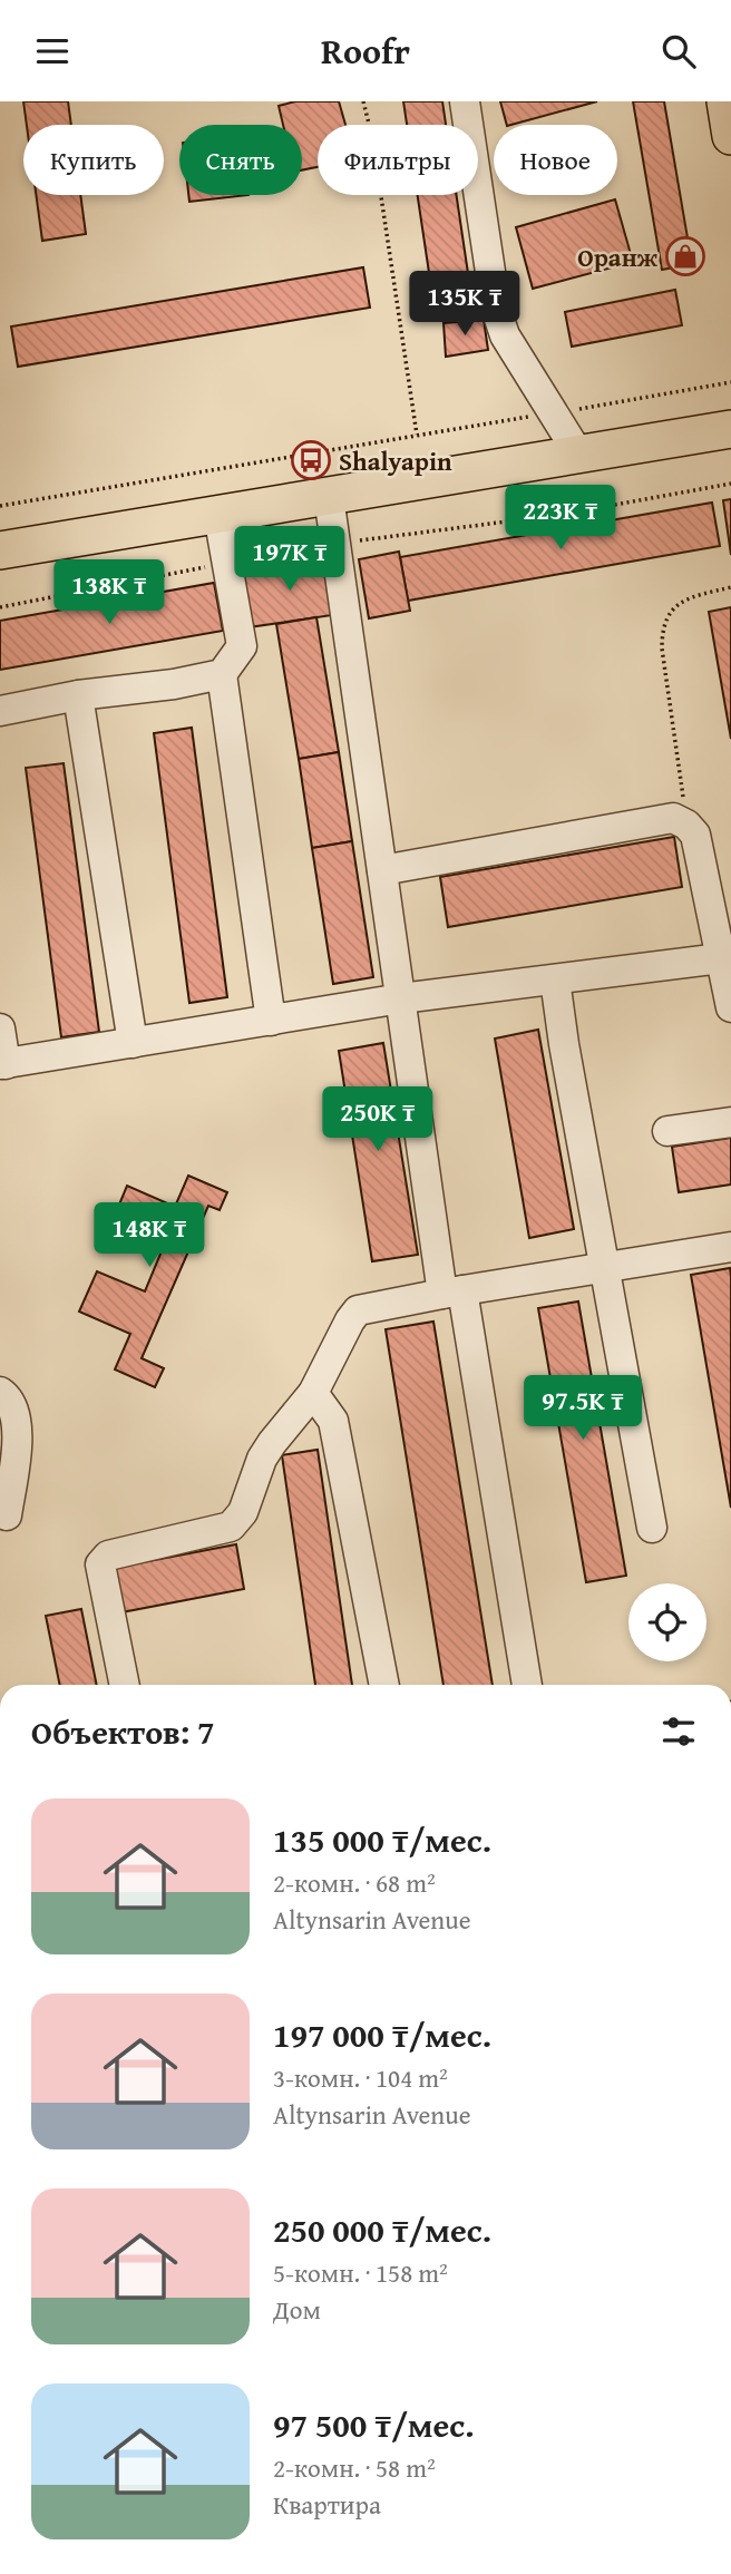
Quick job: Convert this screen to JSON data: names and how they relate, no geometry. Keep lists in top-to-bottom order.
{
  "places": {
    "shop": ["Оранж"],
    "bus stop": ["Shalyapin"]
  },
  "page": {
    "header": "Roofr",
    "chip": [
      "Купить",
      "Снять",
      "Фильтры",
      "Новое"
    ],
    "price": [
      "135K ₸",
      "223K ₸",
      "197K ₸",
      "138K ₸",
      "250K ₸",
      "148K ₸",
      "97.5K ₸"
    ],
    "heading": "Объектов: 7",
    "list": [
      {
        "name": "135 000 ₸/мес.",
        "note": "2-комн. · 68 m² · Altynsarin Avenue"
      },
      {
        "name": "197 000 ₸/мес.",
        "note": "3-комн. · 104 m² · Altynsarin Avenue"
      },
      {
        "name": "250 000 ₸/мес.",
        "note": "5-комн. · 158 m² · Дом"
      },
      {
        "name": "97 500 ₸/мес.",
        "note": "2-комн. · 58 m² · Квартира"
      }
    ]
  }
}
